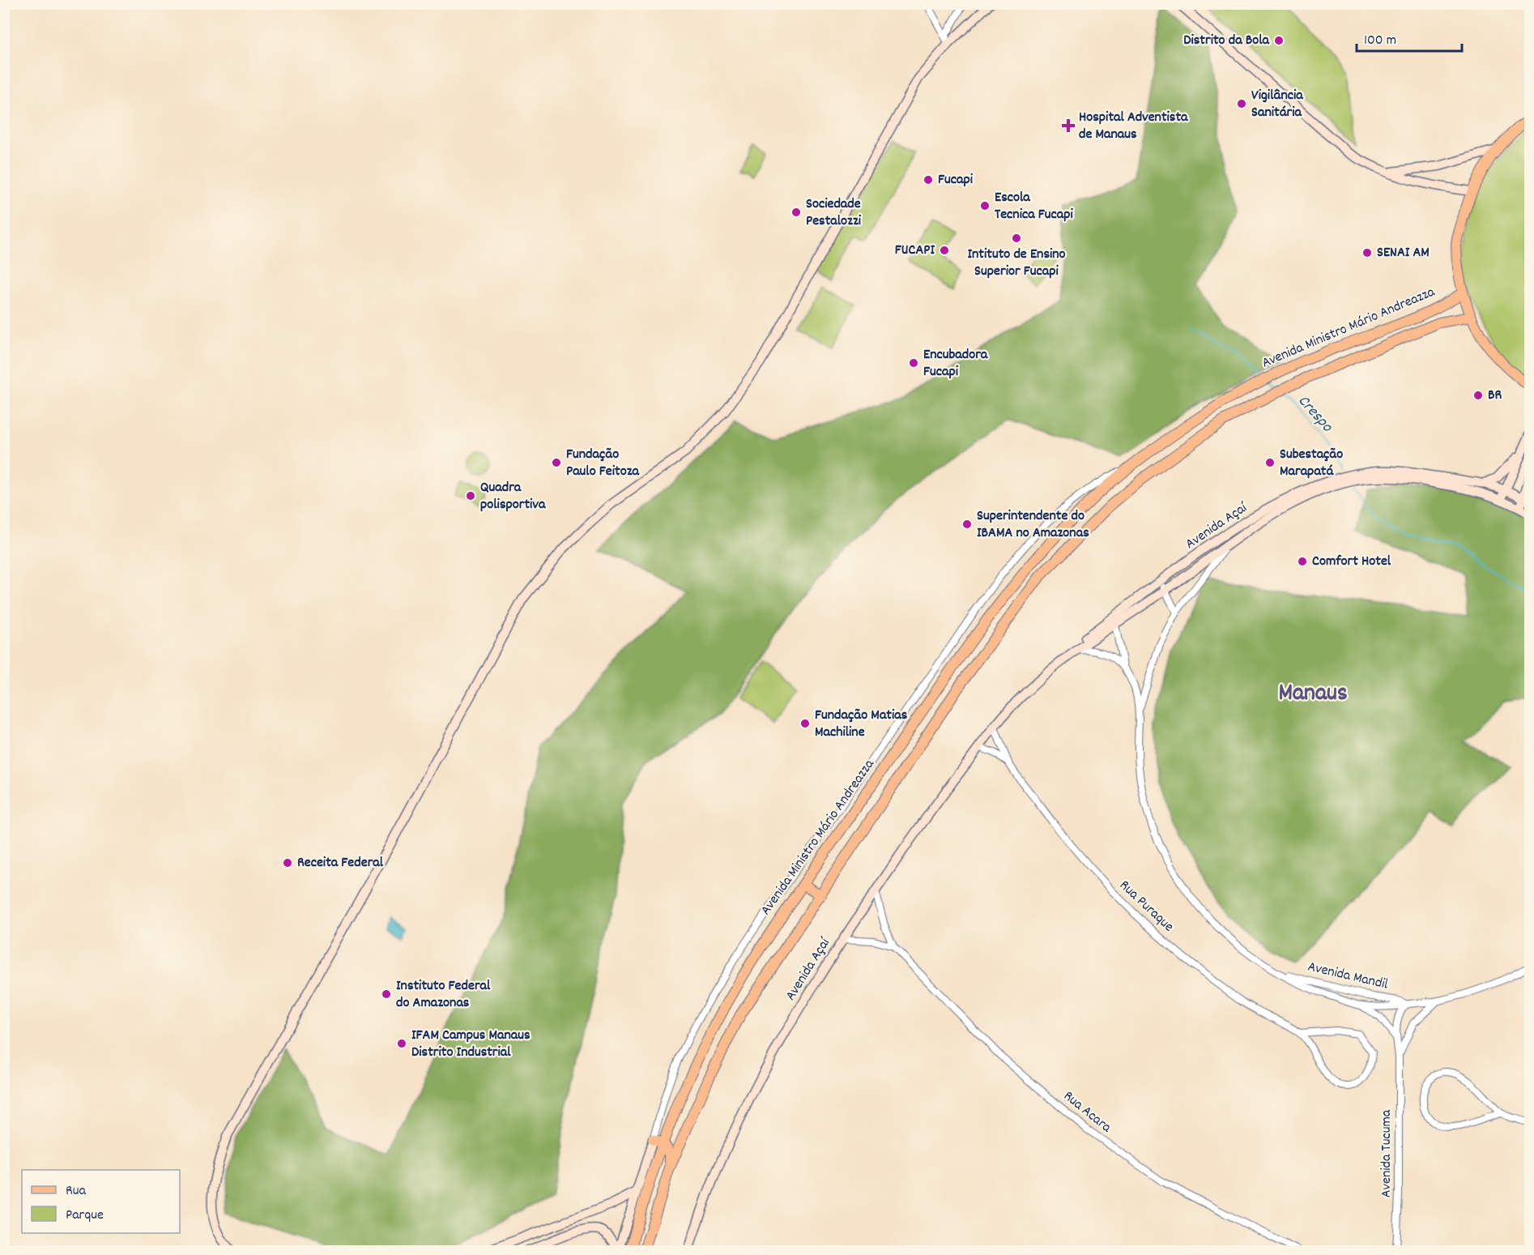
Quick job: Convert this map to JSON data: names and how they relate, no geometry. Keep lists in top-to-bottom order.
{
  "streets": {
    "main road": ["Avenida Ministro Mário Andreazza"],
    "street": [
      "Avenida Açaí",
      "Rua Puraque",
      "Avenida Mandil",
      "Rua Acara",
      "Avenida Tucuma"
    ]
  },
  "crossings": [
    ["Avenida Açaí", "Rua Puraque"],
    ["Avenida Açaí", "Avenida Mandil"],
    ["Avenida Açaí", "Rua Acara"],
    ["Avenida Mandil", "Avenida Tucuma"]
  ],
  "districts": ["Manaus"],
  "water": ["Crespo"],
  "places": {
    "other": [
      "Distrito da Bola",
      "Vigilância Sanitária",
      "Fucapi",
      "Escola Tecnica Fucapi",
      "Sociedade Pestalozzi",
      "Intituto de Ensino Superior Fucapi",
      "FUCAPI",
      "SENAI AM",
      "Encubadora Fucapi",
      "BR",
      "Fundação Paulo Feitoza",
      "Subestação Marapatá",
      "Quadra polisportiva",
      "Superintendente do IBAMA no Amazonas",
      "Comfort Hotel",
      "Fundação Matias Machiline",
      "Receita Federal",
      "Instituto Federal do Amazonas",
      "IFAM Campus Manaus Distrito Industrial"
    ],
    "health": ["Hospital Adventista de Manaus"]
  },
  "legend": ["Rua", "Parque"],
  "scale_bar": "100 m"
}
